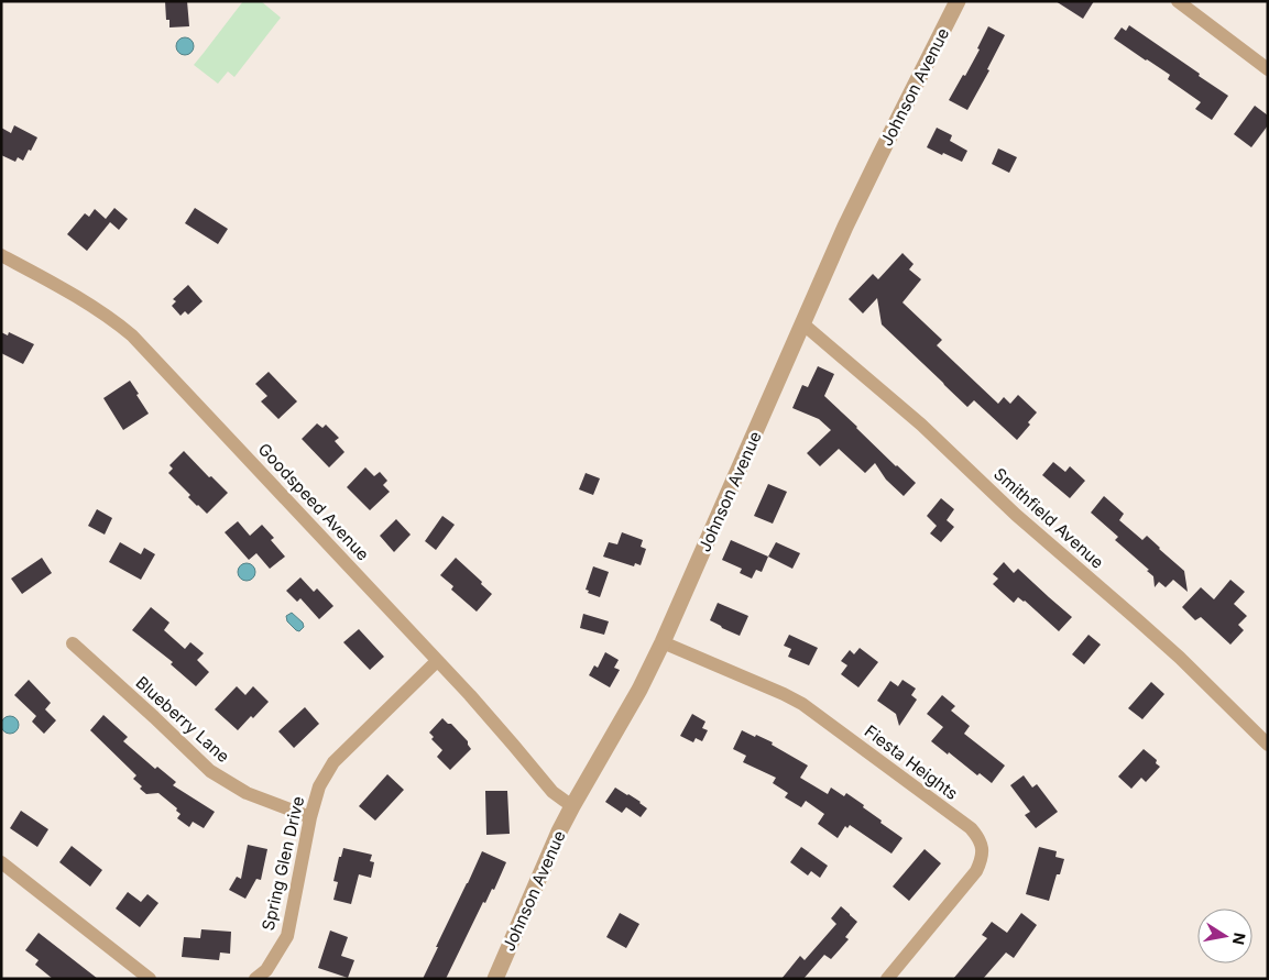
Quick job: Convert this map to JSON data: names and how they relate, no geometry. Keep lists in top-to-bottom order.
{
  "streets": {
    "street": [
      "Johnson Avenue",
      "Goodspeed Avenue",
      "Smithfield Avenue",
      "Blueberry Lane",
      "Fiesta Heights",
      "Spring Glen Drive"
    ]
  },
  "crossings": [
    ["Johnson Avenue", "Goodspeed Avenue"],
    ["Johnson Avenue", "Smithfield Avenue"],
    ["Johnson Avenue", "Fiesta Heights"],
    ["Goodspeed Avenue", "Spring Glen Drive"],
    ["Blueberry Lane", "Spring Glen Drive"]
  ],
  "north": "right"
}
